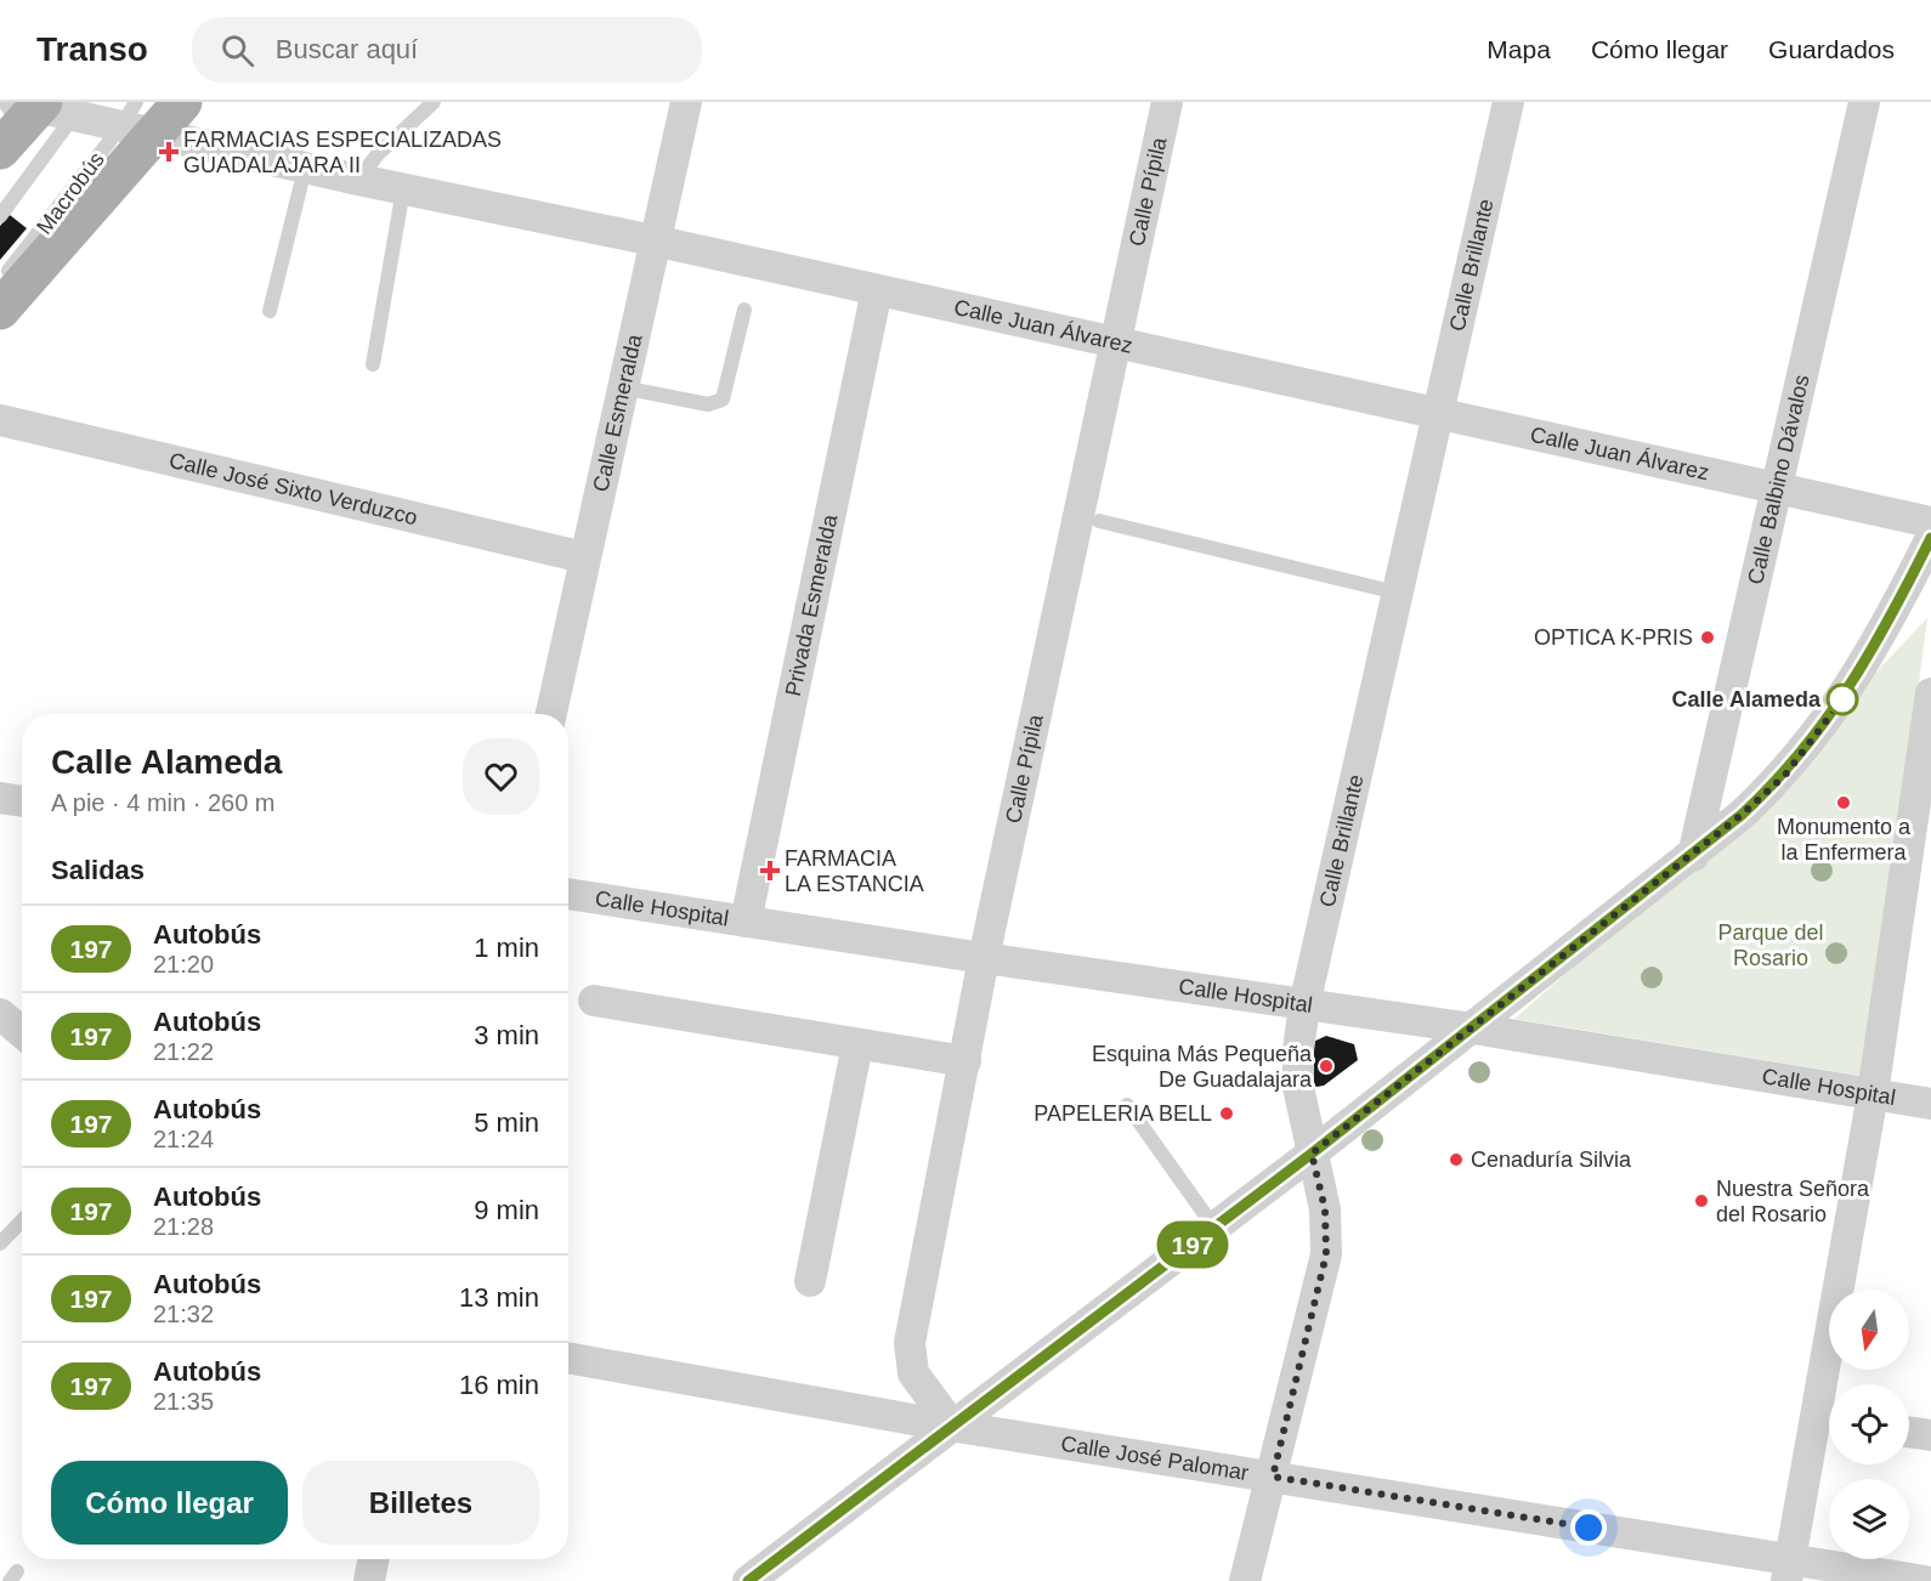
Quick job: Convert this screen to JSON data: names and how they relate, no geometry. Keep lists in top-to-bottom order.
{
  "streets": {
    "street": [
      "Calle Pípila",
      "Calle Brillante",
      "Calle Juan Álvarez",
      "Calle Esmeralda",
      "Calle Balbino Dávalos",
      "Calle José Sixto Verduzco",
      "Privada Esmeralda",
      "Calle Hospital",
      "Calle José Palomar"
    ],
    "lane": ["Macrobús"]
  },
  "crossings": [
    ["Calle Pípila", "Calle Juan Álvarez"],
    ["Calle Pípila", "Calle Hospital"],
    ["Calle Pípila", "Calle José Palomar"],
    ["Macrobús", "Calle Juan Álvarez"],
    ["Calle Brillante", "Calle Juan Álvarez"],
    ["Calle Brillante", "Calle Hospital"],
    ["Calle Brillante", "Calle José Palomar"],
    ["Calle Juan Álvarez", "Calle Esmeralda"],
    ["Calle Juan Álvarez", "Calle Balbino Dávalos"],
    ["Calle Juan Álvarez", "Privada Esmeralda"],
    ["Calle Esmeralda", "Calle José Sixto Verduzco"],
    ["Privada Esmeralda", "Calle Hospital"]
  ],
  "parks": ["Parque del Rosario"],
  "places": {
    "health": ["FARMACIAS ESPECIALIZADAS GUADALAJARA II", "FARMACIA LA ESTANCIA"],
    "other": [
      "OPTICA K-PRIS",
      "Calle Alameda",
      "Monumento a la Enfermera",
      "Esquina Más Pequeña De Guadalajara",
      "PAPELERIA BELL",
      "Cenaduría Silvia",
      "Nuestra Señora del Rosario"
    ]
  },
  "lines": ["bus line 197"],
  "north": "bottom",
  "page": {
    "header": "Transo",
    "search": "Buscar aquí",
    "nav": ["Mapa", "Cómo llegar", "Guardados"],
    "on_map": "197",
    "heading": [
      ["Calle Alameda", "A pie · 4 min · 260 m"],
      "Salidas"
    ],
    "list": [
      {
        "mark": "197",
        "name": "Autobús",
        "note": "21:20",
        "value": "1 min"
      },
      {
        "mark": "197",
        "name": "Autobús",
        "note": "21:22",
        "value": "3 min"
      },
      {
        "mark": "197",
        "name": "Autobús",
        "note": "21:24",
        "value": "5 min"
      },
      {
        "mark": "197",
        "name": "Autobús",
        "note": "21:28",
        "value": "9 min"
      },
      {
        "mark": "197",
        "name": "Autobús",
        "note": "21:32",
        "value": "13 min"
      },
      {
        "mark": "197",
        "name": "Autobús",
        "note": "21:35",
        "value": "16 min"
      }
    ],
    "buttons": ["Cómo llegar", "Billetes"]
  }
}
